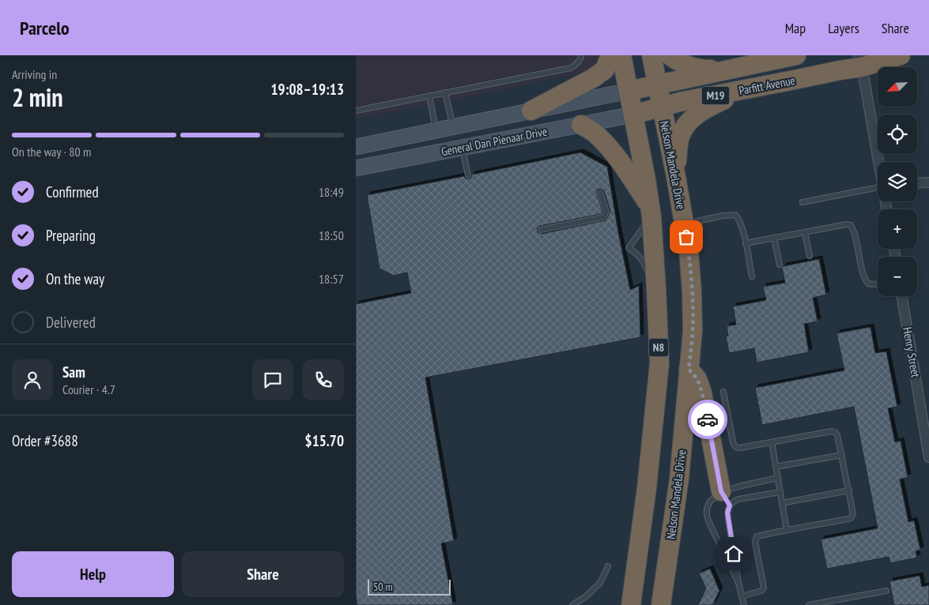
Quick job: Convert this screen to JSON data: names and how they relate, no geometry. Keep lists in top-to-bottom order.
{
  "streets": {
    "highway": [
      "Parfitt Avenue",
      "M19",
      "Nelson Mandela Drive",
      "N8"
    ],
    "street": ["General Dan Pienaar Drive", "Henry Street"]
  },
  "crossings": [
    ["Parfitt Avenue", "General Dan Pienaar Drive"],
    ["Parfitt Avenue", "Nelson Mandela Drive"],
    ["Parfitt Avenue", "N8"],
    ["General Dan Pienaar Drive", "N8"]
  ],
  "scale_bar": "50 m",
  "north": "bottom left",
  "page": {
    "header": "Parcelo",
    "nav": ["Map", "Layers", "Share"],
    "heading": ["2 min", "Arriving in", "19:08–19:13"],
    "panel": [
      "Sam",
      "Courier · 4.7",
      "Order #3688",
      "$15.70"
    ],
    "map_buttons": ["+", "−"],
    "bar": "On the way · 80 m",
    "list": [
      ["Confirmed", "18:49"],
      ["Preparing", "18:50"],
      ["On the way", "18:57"],
      "Delivered"
    ],
    "buttons": ["Help", "Share"],
    "scale": "50 m"
  }
}
